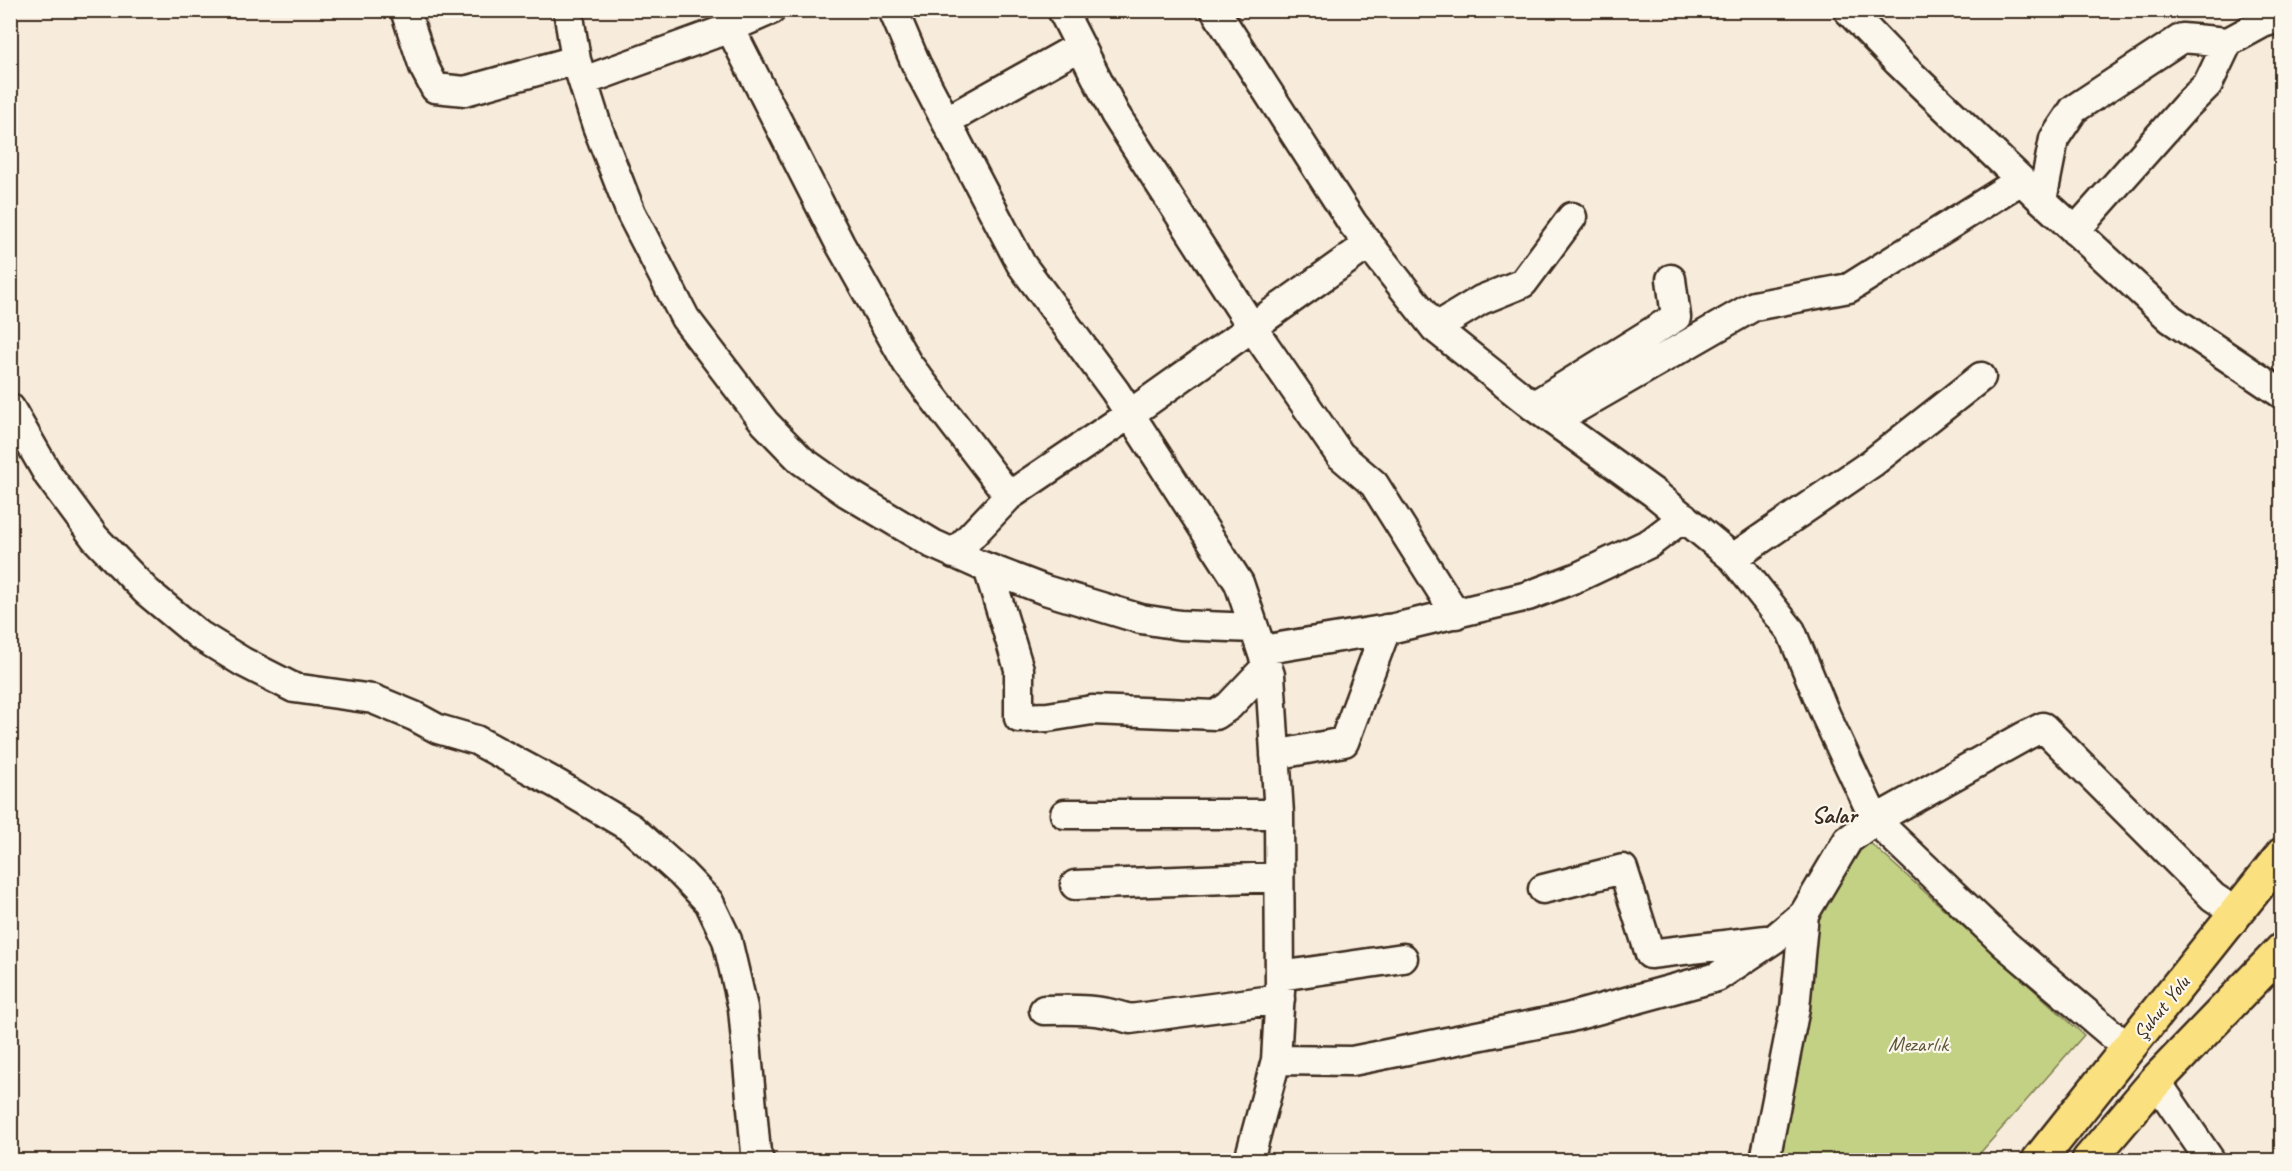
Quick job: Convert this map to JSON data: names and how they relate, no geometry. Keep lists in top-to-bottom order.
{
  "streets": {
    "main road": ["Şuhut Yolu"]
  },
  "districts": ["Salar"],
  "parks": ["Mezarlık"]
}
